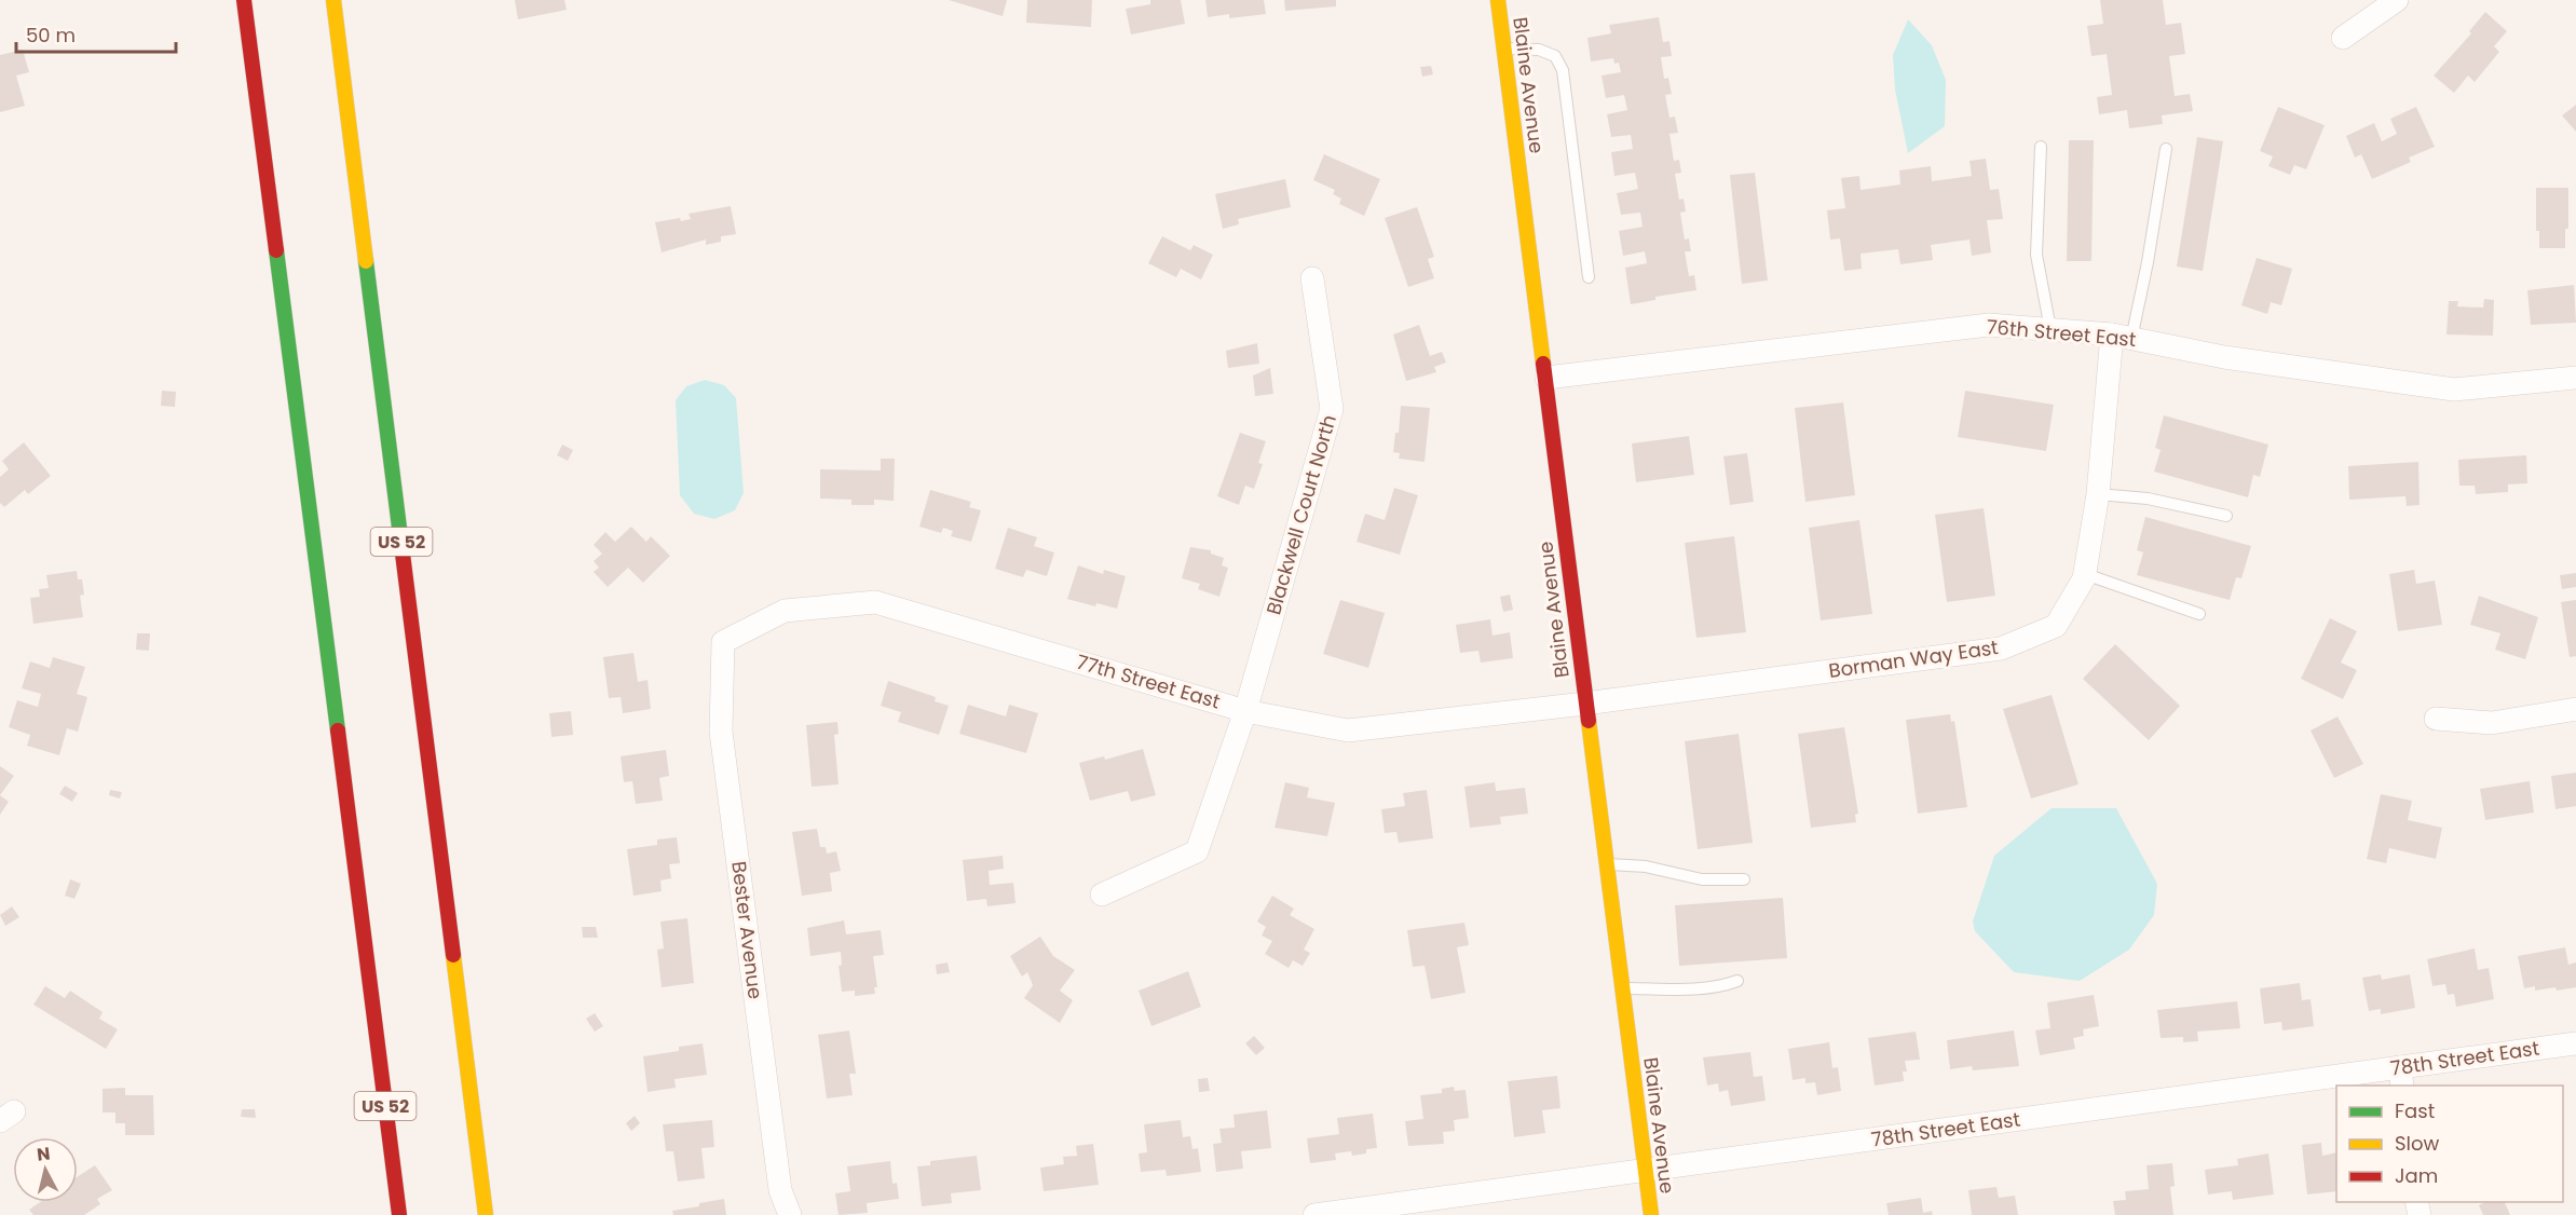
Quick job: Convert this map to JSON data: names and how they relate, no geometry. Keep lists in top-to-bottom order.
{
  "streets": {
    "main road": ["Blaine Avenue", "US 52"],
    "street": [
      "76th Street East",
      "Blackwell Court North",
      "Borman Way East",
      "77th Street East",
      "Bester Avenue",
      "78th Street East"
    ]
  },
  "crossings": [
    ["Blaine Avenue", "76th Street East"],
    ["Blaine Avenue", "Borman Way East"],
    ["Blaine Avenue", "77th Street East"],
    ["Blaine Avenue", "78th Street East"],
    ["76th Street East", "Borman Way East"],
    ["Blackwell Court North", "77th Street East"],
    ["Borman Way East", "77th Street East"],
    ["77th Street East", "Bester Avenue"]
  ],
  "legend": ["Fast", "Slow", "Jam"],
  "scale_bar": "50 m",
  "north": "top"
}
